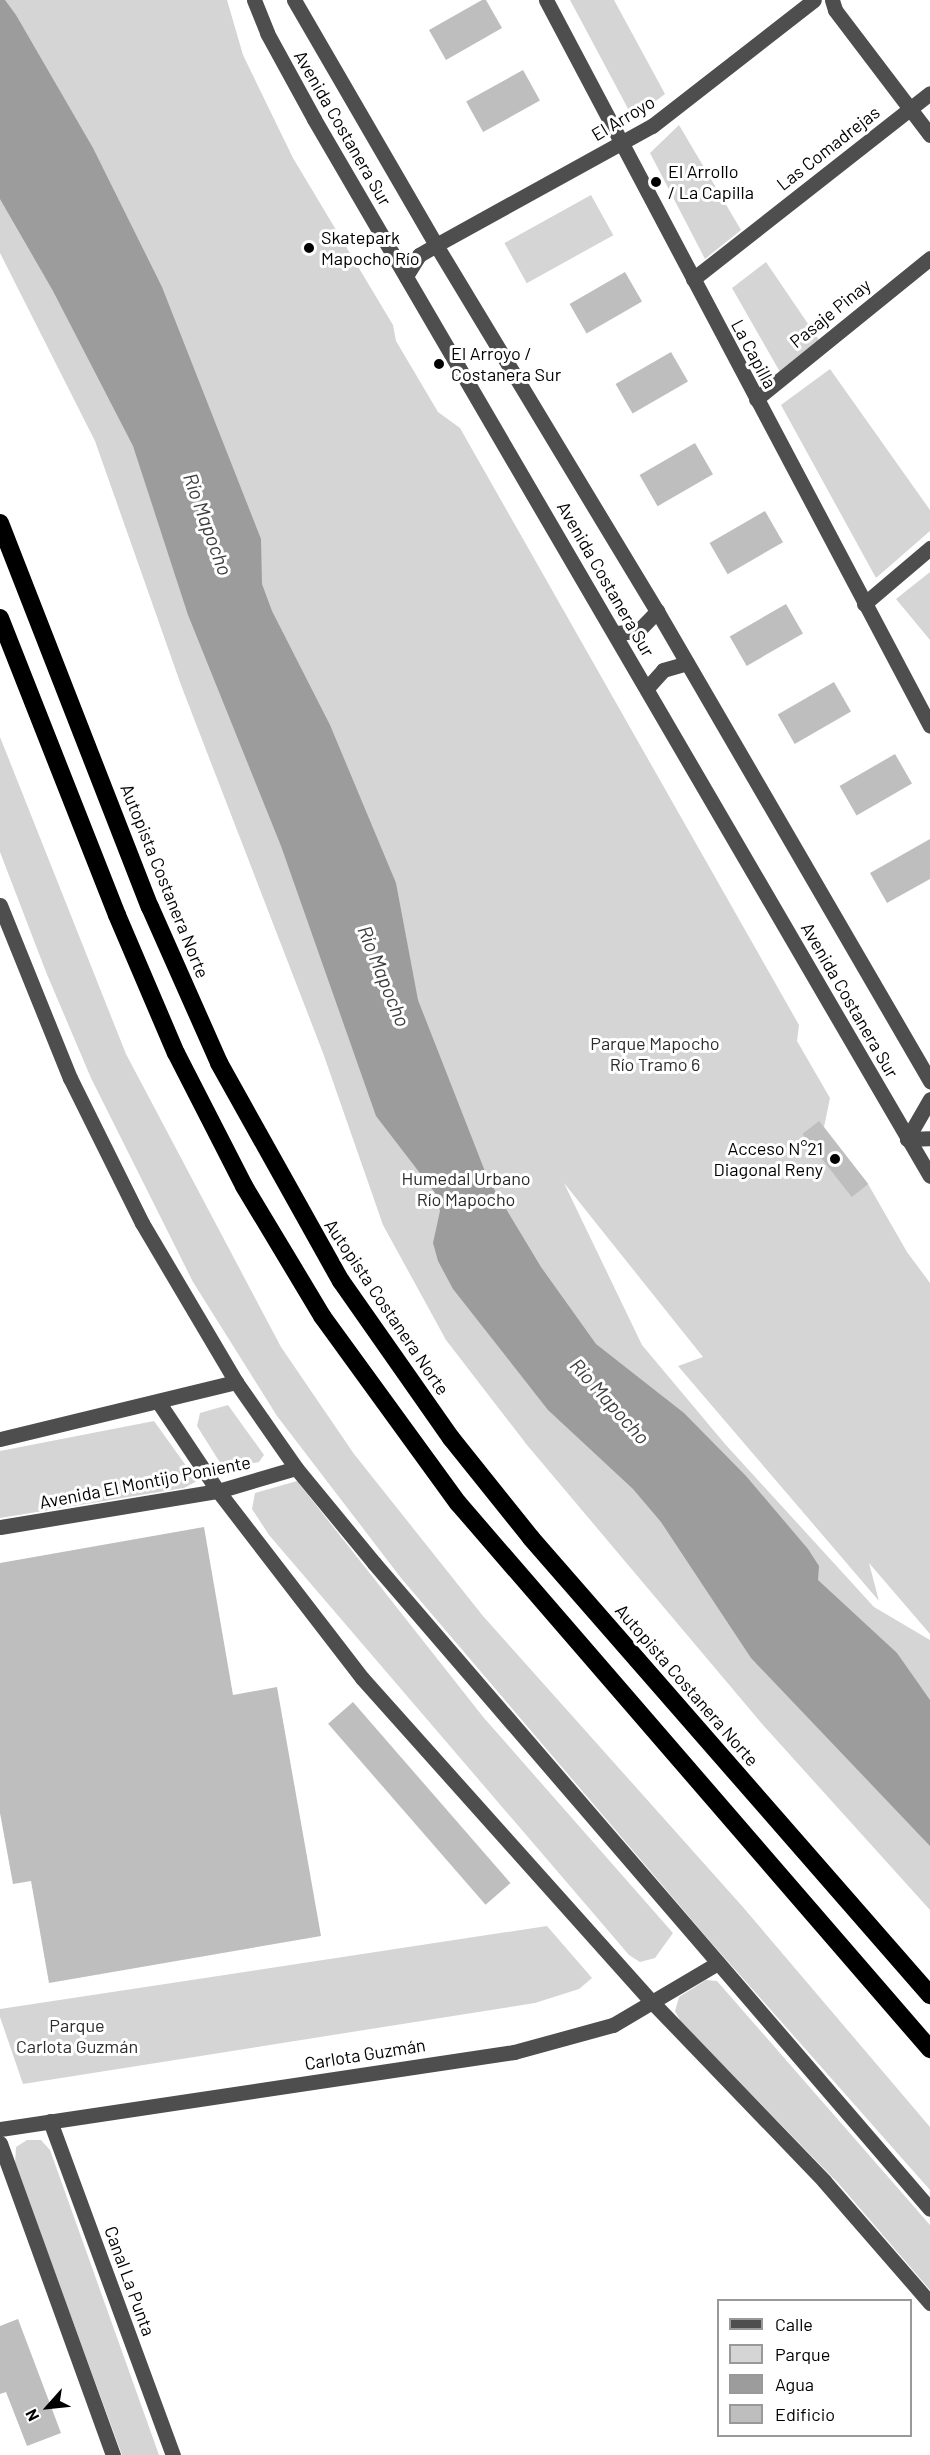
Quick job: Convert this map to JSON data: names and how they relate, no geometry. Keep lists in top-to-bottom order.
{
  "streets": {
    "highway": ["Autopista Costanera Norte"],
    "street": [
      "El Arroyo",
      "Avenida Costanera Sur",
      "Las Comadrejas",
      "Pasaje Pinay",
      "La Capilla",
      "Avenida El Montijo Poniente",
      "Carlota Guzmán",
      "Canal La Punta"
    ]
  },
  "crossings": [
    ["El Arroyo", "Avenida Costanera Sur"],
    ["El Arroyo", "La Capilla"],
    ["Las Comadrejas", "La Capilla"],
    ["Pasaje Pinay", "La Capilla"],
    ["Carlota Guzmán", "Canal La Punta"]
  ],
  "water": ["Río Mapocho"],
  "parks": ["Parque Mapocho Río Tramo 6", "Humedal Urbano Río Mapocho", "Parque Carlota Guzmán"],
  "places": [
    "El Arrollo / La Capilla",
    "Skatepark Mapocho Río",
    "El Arroyo / Costanera Sur",
    "Acceso N°21 Diagonal Reny"
  ],
  "legend": [
    "Calle",
    "Parque",
    "Agua",
    "Edificio"
  ],
  "north": "bottom left"
}
